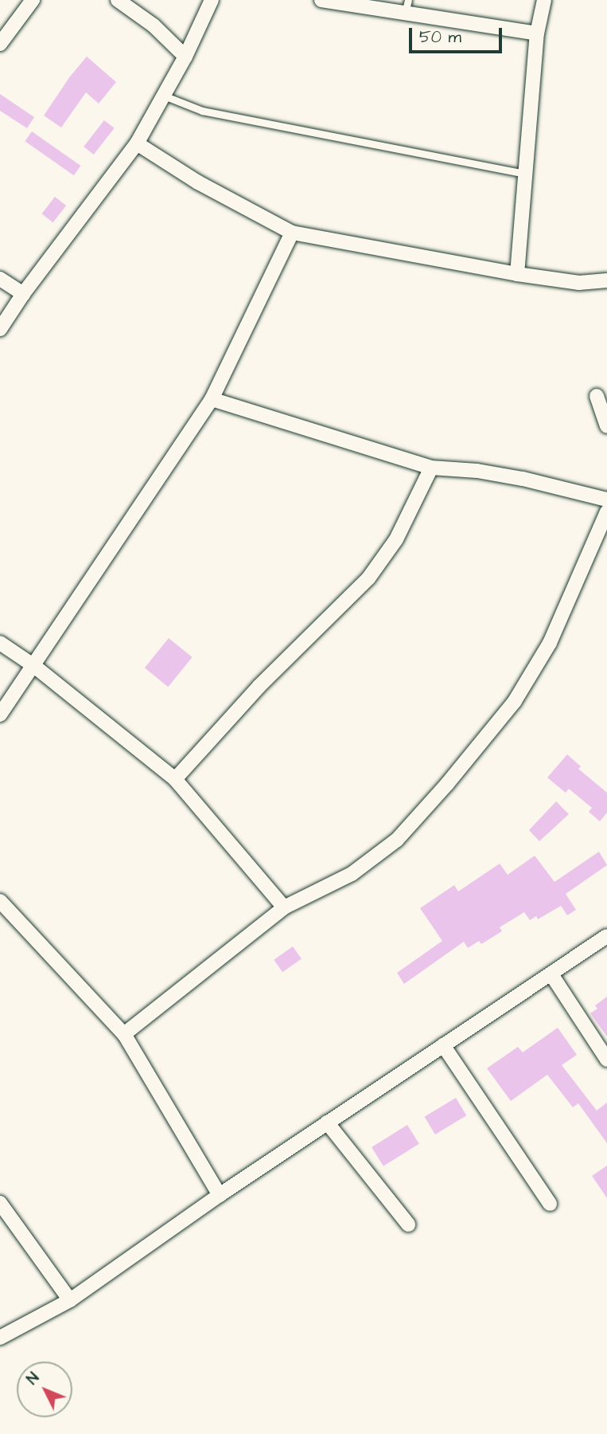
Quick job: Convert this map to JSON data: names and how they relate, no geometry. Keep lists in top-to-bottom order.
{
  "scale_bar": "50 m",
  "north": "top left"
}
